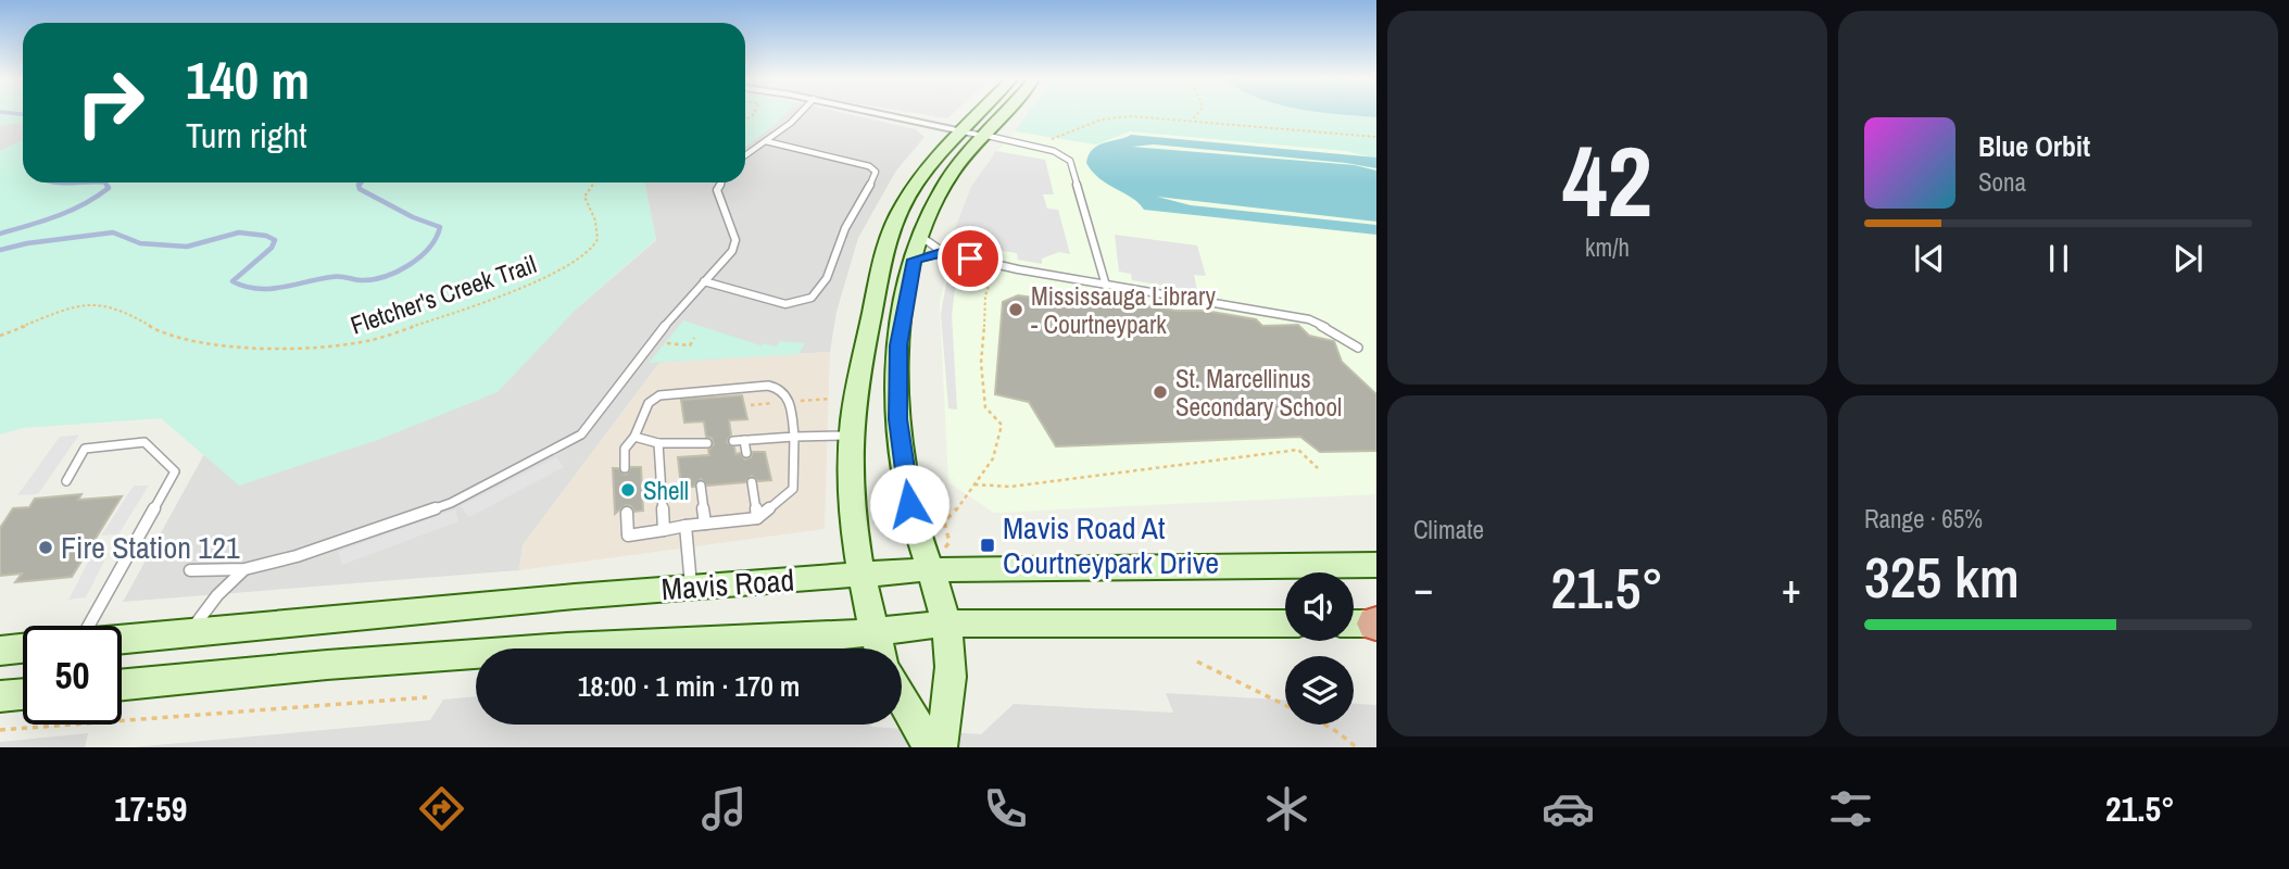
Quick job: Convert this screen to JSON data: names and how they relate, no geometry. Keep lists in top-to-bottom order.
{
  "streets": {
    "main road": ["Mavis Road"],
    "path": ["Fletcher's Creek Trail"]
  },
  "places": {
    "other": [
      "Mississauga Library - Courtneypark",
      "St. Marcellinus Secondary School",
      "Shell",
      "Fire Station 121"
    ],
    "transit": ["Mavis Road At Courtneypark Drive"]
  },
  "page": {
    "tile": [
      ["42", "km/h"],
      "Climate",
      ["Range · 65%", "325 km"]
    ],
    "turn": ["140 m", "Turn right"],
    "song": ["Blue Orbit", "Sona"],
    "heat": ["−", "21.5°", "+"],
    "limit": "50",
    "trip": "18:00 · 1 min · 170 m",
    "tabs": ["17:59", "21.5°"]
  }
}
